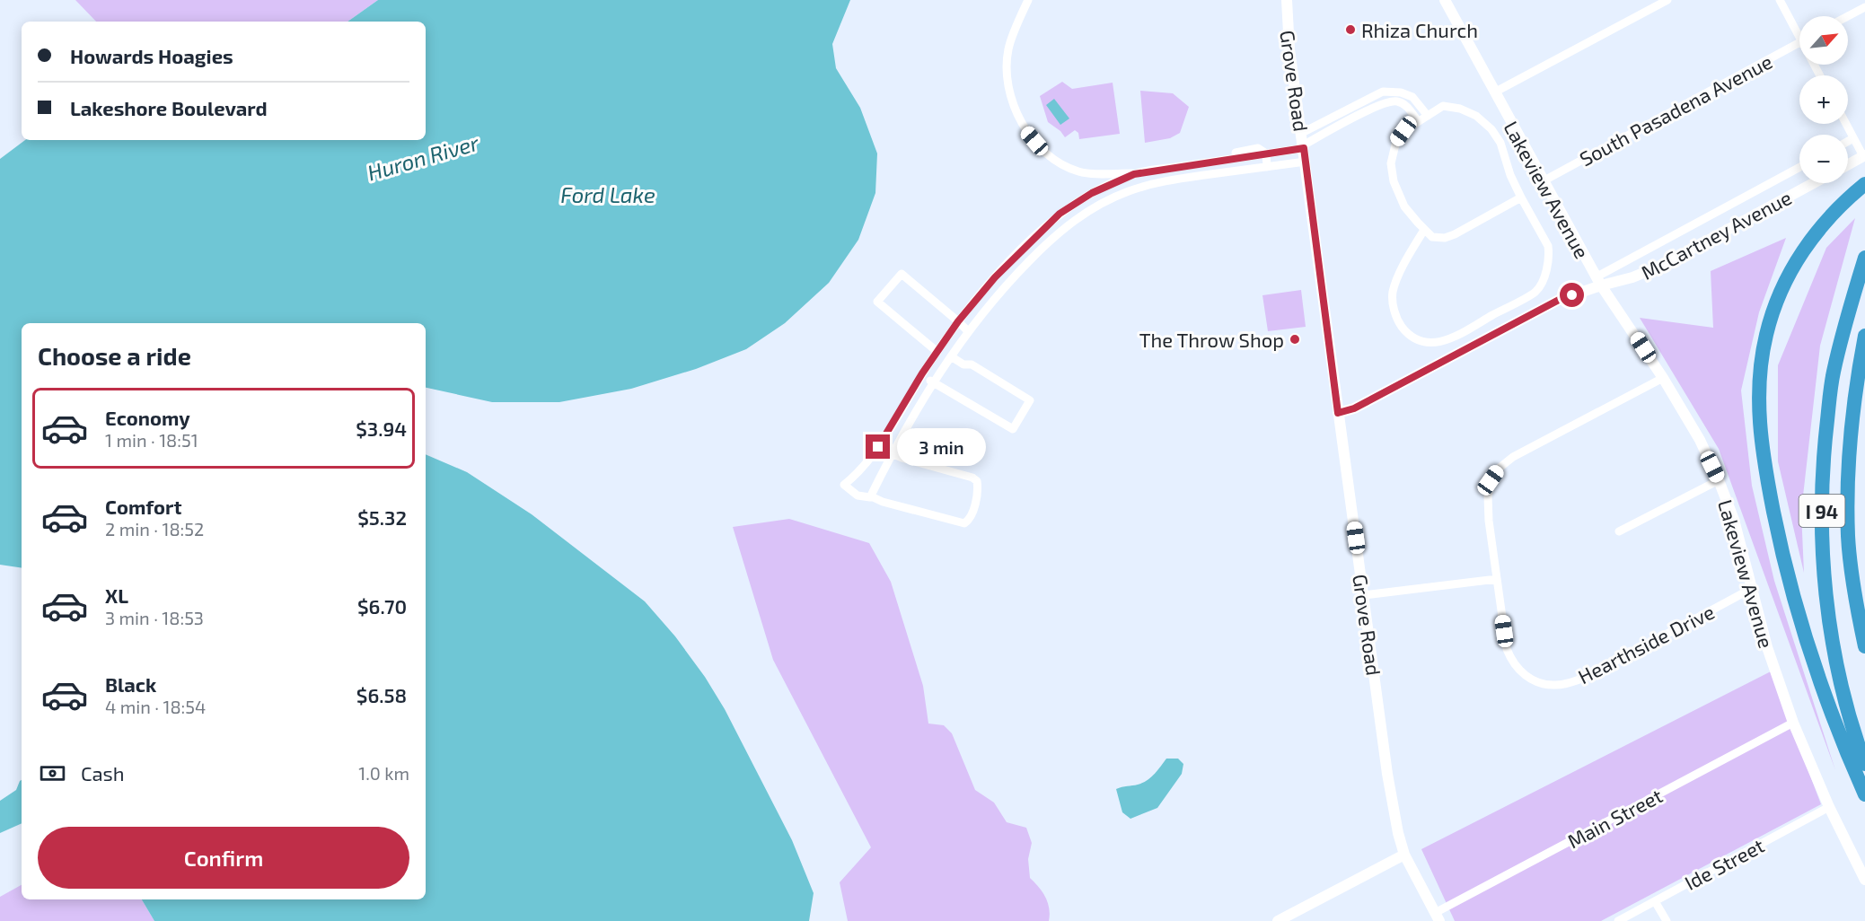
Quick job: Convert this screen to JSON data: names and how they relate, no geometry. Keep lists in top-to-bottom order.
{
  "streets": {
    "highway": ["I 94"],
    "street": [
      "Grove Road",
      "South Pasadena Avenue",
      "Lakeview Avenue",
      "McCartney Avenue",
      "Hearthside Drive",
      "Main Street",
      "Ide Street"
    ]
  },
  "crossings": [
    ["Grove Road", "McCartney Avenue"],
    ["Grove Road", "Main Street"],
    ["South Pasadena Avenue", "Lakeview Avenue"],
    ["Lakeview Avenue", "McCartney Avenue"],
    ["Lakeview Avenue", "Hearthside Drive"],
    ["Lakeview Avenue", "Main Street"],
    ["Lakeview Avenue", "Ide Street"]
  ],
  "water": ["Huron River", "Ford Lake"],
  "places": ["Rhiza Church", "The Throw Shop"],
  "north": "top right",
  "page": {
    "map_buttons": ["+", "−"],
    "banner": ["Howards Hoagies", "Lakeshore Boulevard"],
    "heading": "Choose a ride",
    "list": [
      {
        "name": "Economy",
        "note": "1 min · 18:51",
        "value": "$3.94"
      },
      {
        "name": "Comfort",
        "note": "2 min · 18:52",
        "value": "$5.32"
      },
      {
        "name": "XL",
        "note": "3 min · 18:53",
        "value": "$6.70"
      },
      {
        "name": "Black",
        "note": "4 min · 18:54",
        "value": "$6.58"
      }
    ],
    "bubble": "3 min",
    "pay": ["Cash", "1.0 km"],
    "buttons": "Confirm"
  }
}
